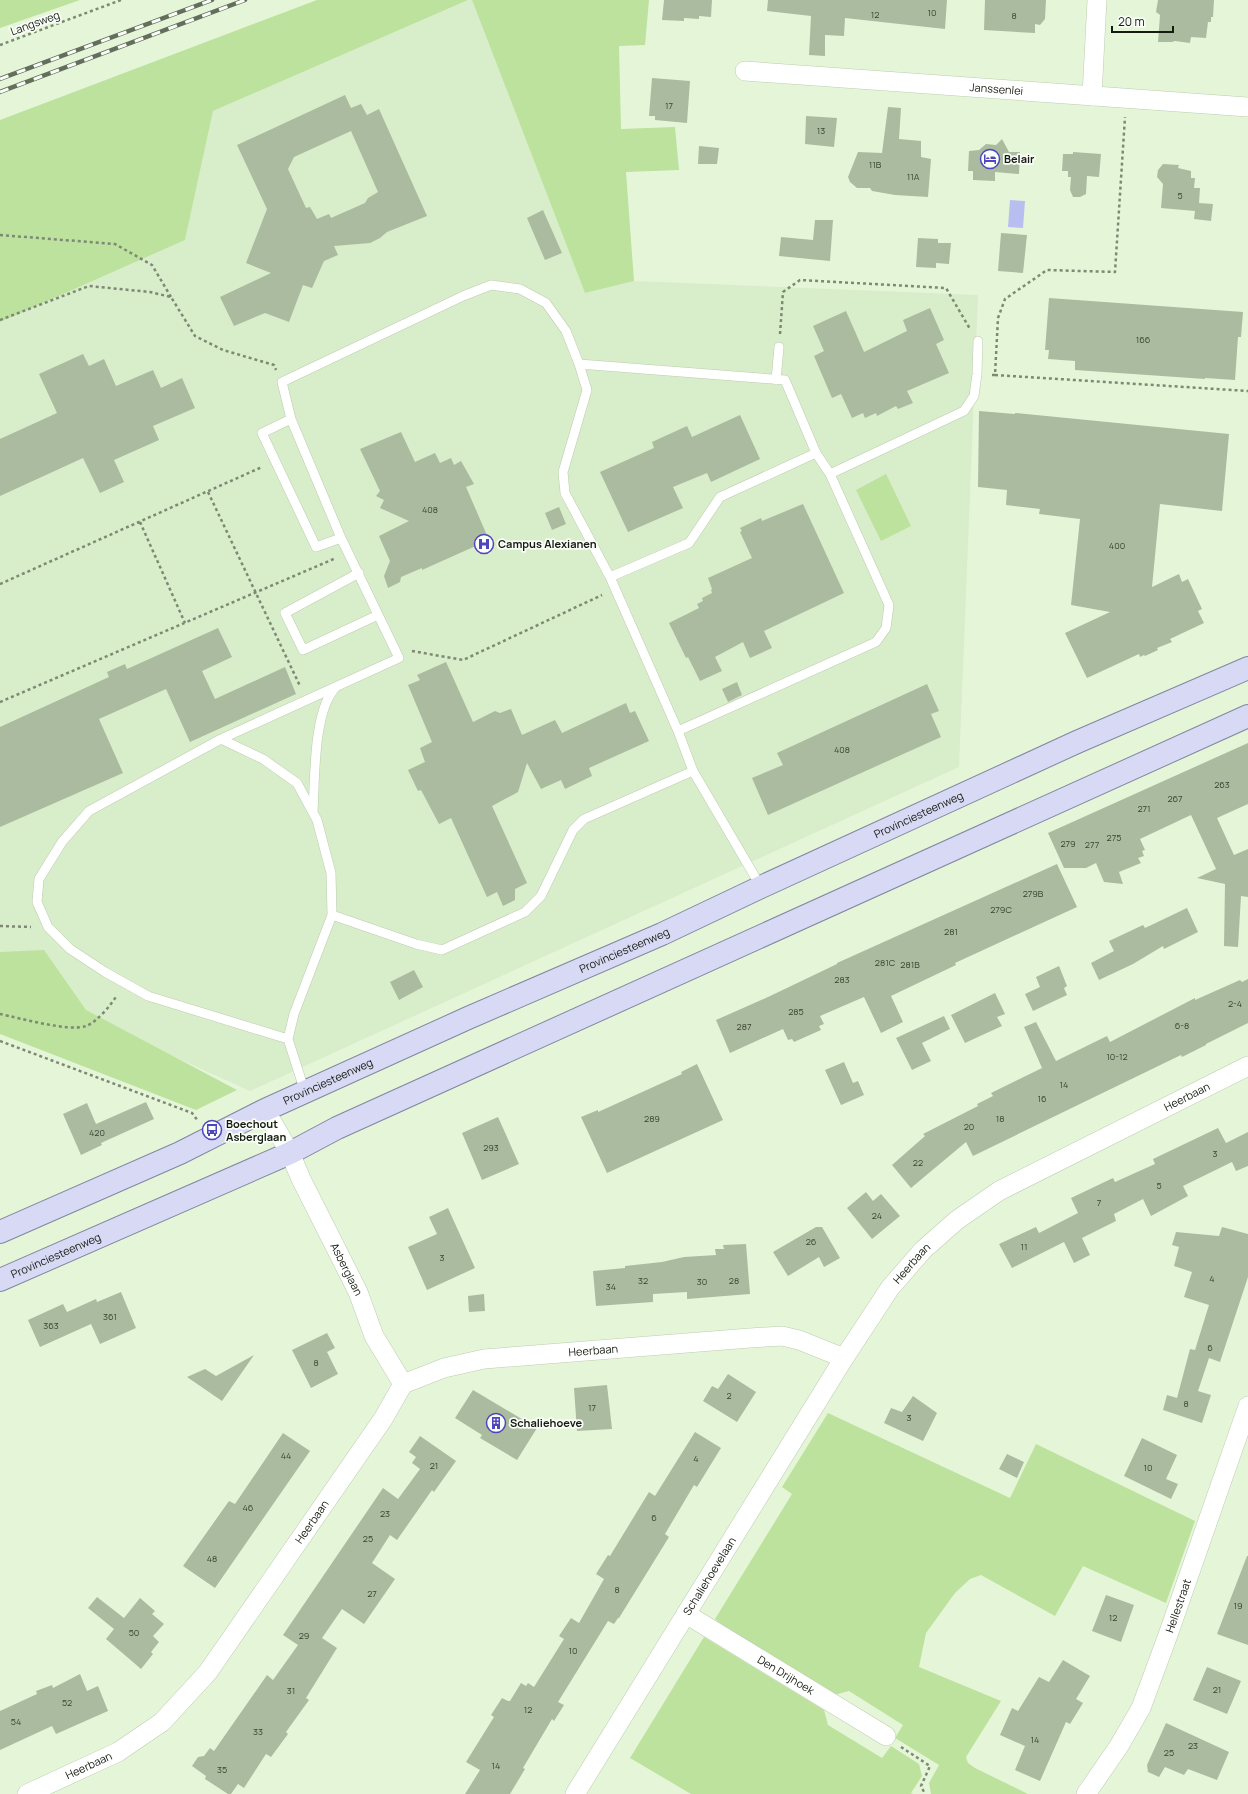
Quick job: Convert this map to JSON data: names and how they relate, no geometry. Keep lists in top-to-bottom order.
{
  "streets": {
    "main road": ["Provinciesteenweg"],
    "street": [
      "Janssenlei",
      "Heerbaan",
      "Asberglaan",
      "Schaliehoevelaan",
      "Hellestraat",
      "Den Drijhoek"
    ],
    "path": ["Langsweg"]
  },
  "crossings": [
    ["Provinciesteenweg", "Asberglaan"],
    ["Heerbaan", "Asberglaan"],
    ["Heerbaan", "Schaliehoevelaan"],
    ["Schaliehoevelaan", "Den Drijhoek"]
  ],
  "places": {
    "hotel": ["Belair"],
    "hospital": ["Campus Alexianen"],
    "bus stop": ["Boechout Asberglaan"],
    "building": ["Schaliehoeve"]
  },
  "house_numbers": [
    "10",
    "12",
    "8",
    "17",
    "13",
    "11B",
    "11A",
    "5",
    "166",
    "408",
    "400",
    "408",
    "263",
    "267",
    "271",
    "275",
    "279",
    "277",
    "279B",
    "279C",
    "281",
    "281C",
    "281B",
    "283",
    "2-4",
    "285",
    "6-8",
    "287",
    "10-12",
    "14",
    "16",
    "289",
    "18",
    "20",
    "420",
    "293",
    "3",
    "22",
    "5",
    "7",
    "24",
    "26",
    "11",
    "3",
    "4",
    "32",
    "28",
    "30",
    "34",
    "361",
    "363",
    "6",
    "8",
    "2",
    "8",
    "17",
    "3",
    "44",
    "4",
    "21",
    "10",
    "46",
    "23",
    "6",
    "25",
    "48",
    "8",
    "27",
    "19",
    "12",
    "50",
    "29",
    "10",
    "21",
    "31",
    "52",
    "12",
    "54",
    "33",
    "14",
    "23",
    "25",
    "14",
    "35"
  ],
  "scale_bar": "20 m"
}
